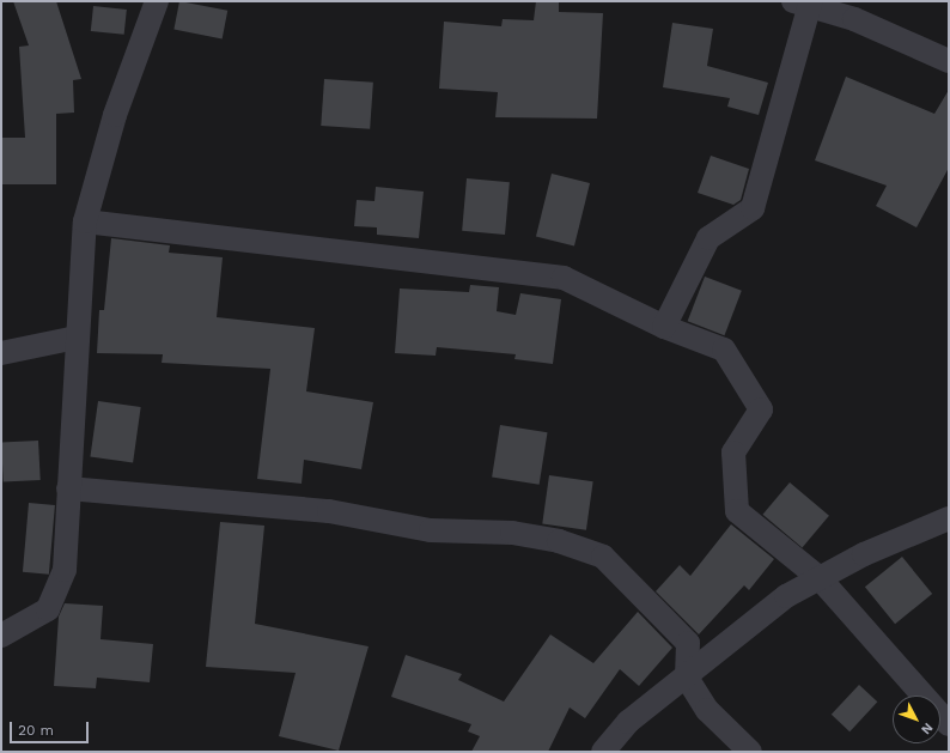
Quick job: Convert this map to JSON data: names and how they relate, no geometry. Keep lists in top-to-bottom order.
{
  "scale_bar": "20 m",
  "north": "bottom right"
}
